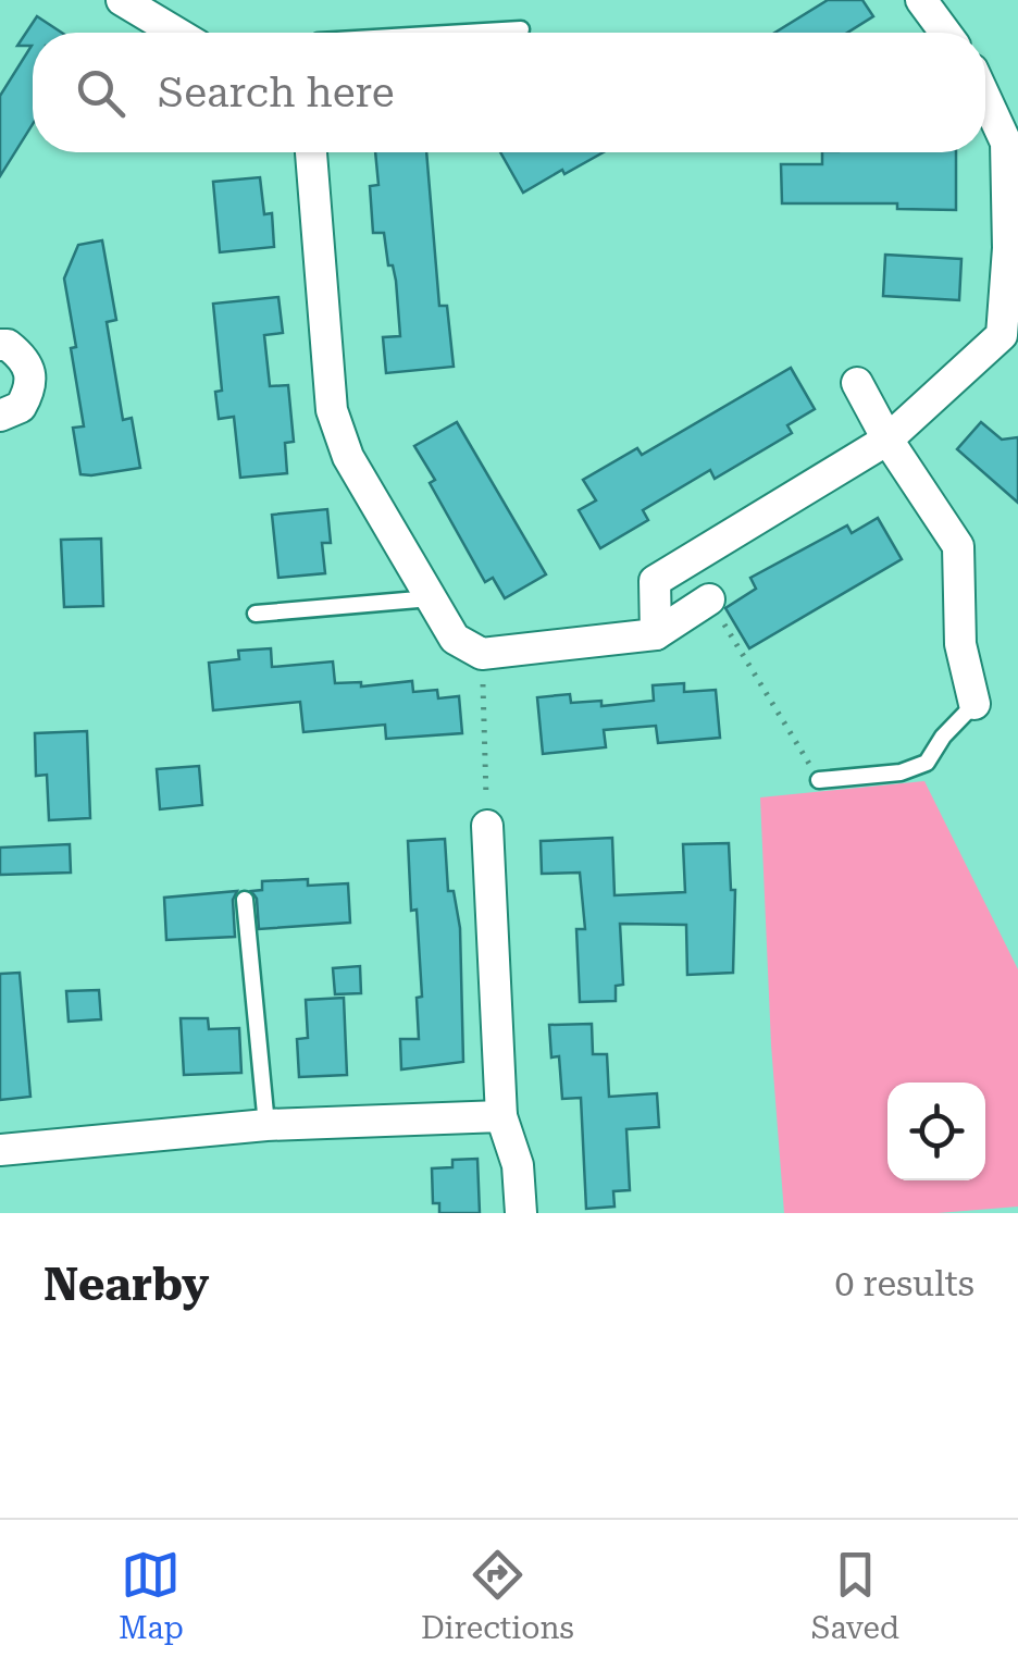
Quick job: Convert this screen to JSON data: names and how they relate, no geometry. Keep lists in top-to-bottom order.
{
  "page": {
    "search": "Search here",
    "heading": ["Nearby", "0 results"],
    "nav": ["Map", "Directions", "Saved"]
  }
}
